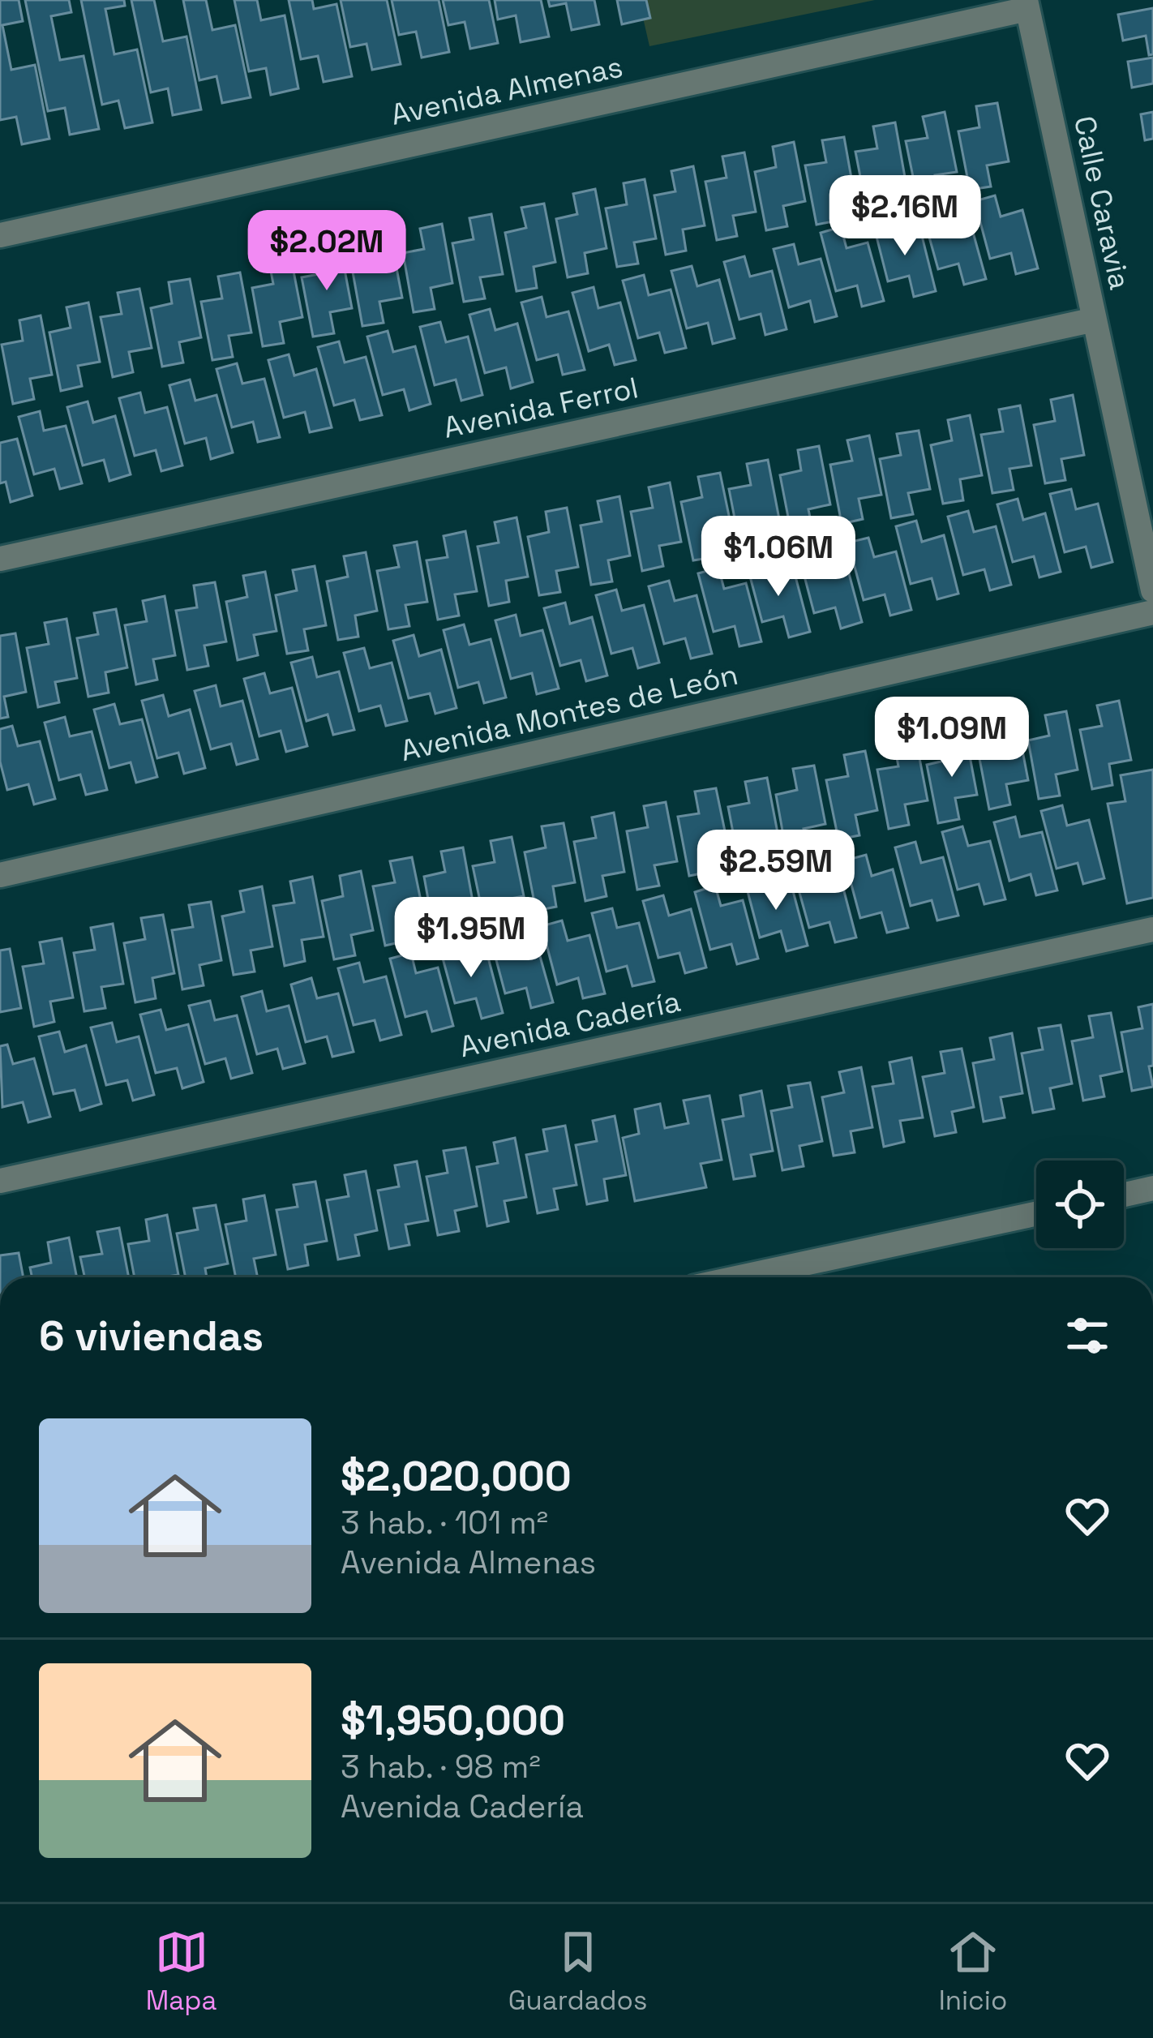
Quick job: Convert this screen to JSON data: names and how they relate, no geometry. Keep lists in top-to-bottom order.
{
  "streets": {
    "street": [
      "Avenida Almenas",
      "Calle Caravia",
      "Avenida Ferrol",
      "Avenida Montes de León",
      "Avenida Cadería"
    ]
  },
  "crossings": [
    ["Avenida Almenas", "Calle Caravia"],
    ["Calle Caravia", "Avenida Ferrol"]
  ],
  "page": {
    "price": [
      "$2.16M",
      "$2.02M",
      "$1.06M",
      "$1.09M",
      "$2.59M",
      "$1.95M"
    ],
    "heading": "6 viviendas",
    "list": [
      {
        "name": "$2,020,000",
        "note": "3 hab. · 101 m² · Avenida Almenas"
      },
      {
        "name": "$1,950,000",
        "note": "3 hab. · 98 m² · Avenida Cadería"
      }
    ],
    "tabs": ["Mapa", "Guardados", "Inicio"]
  }
}
